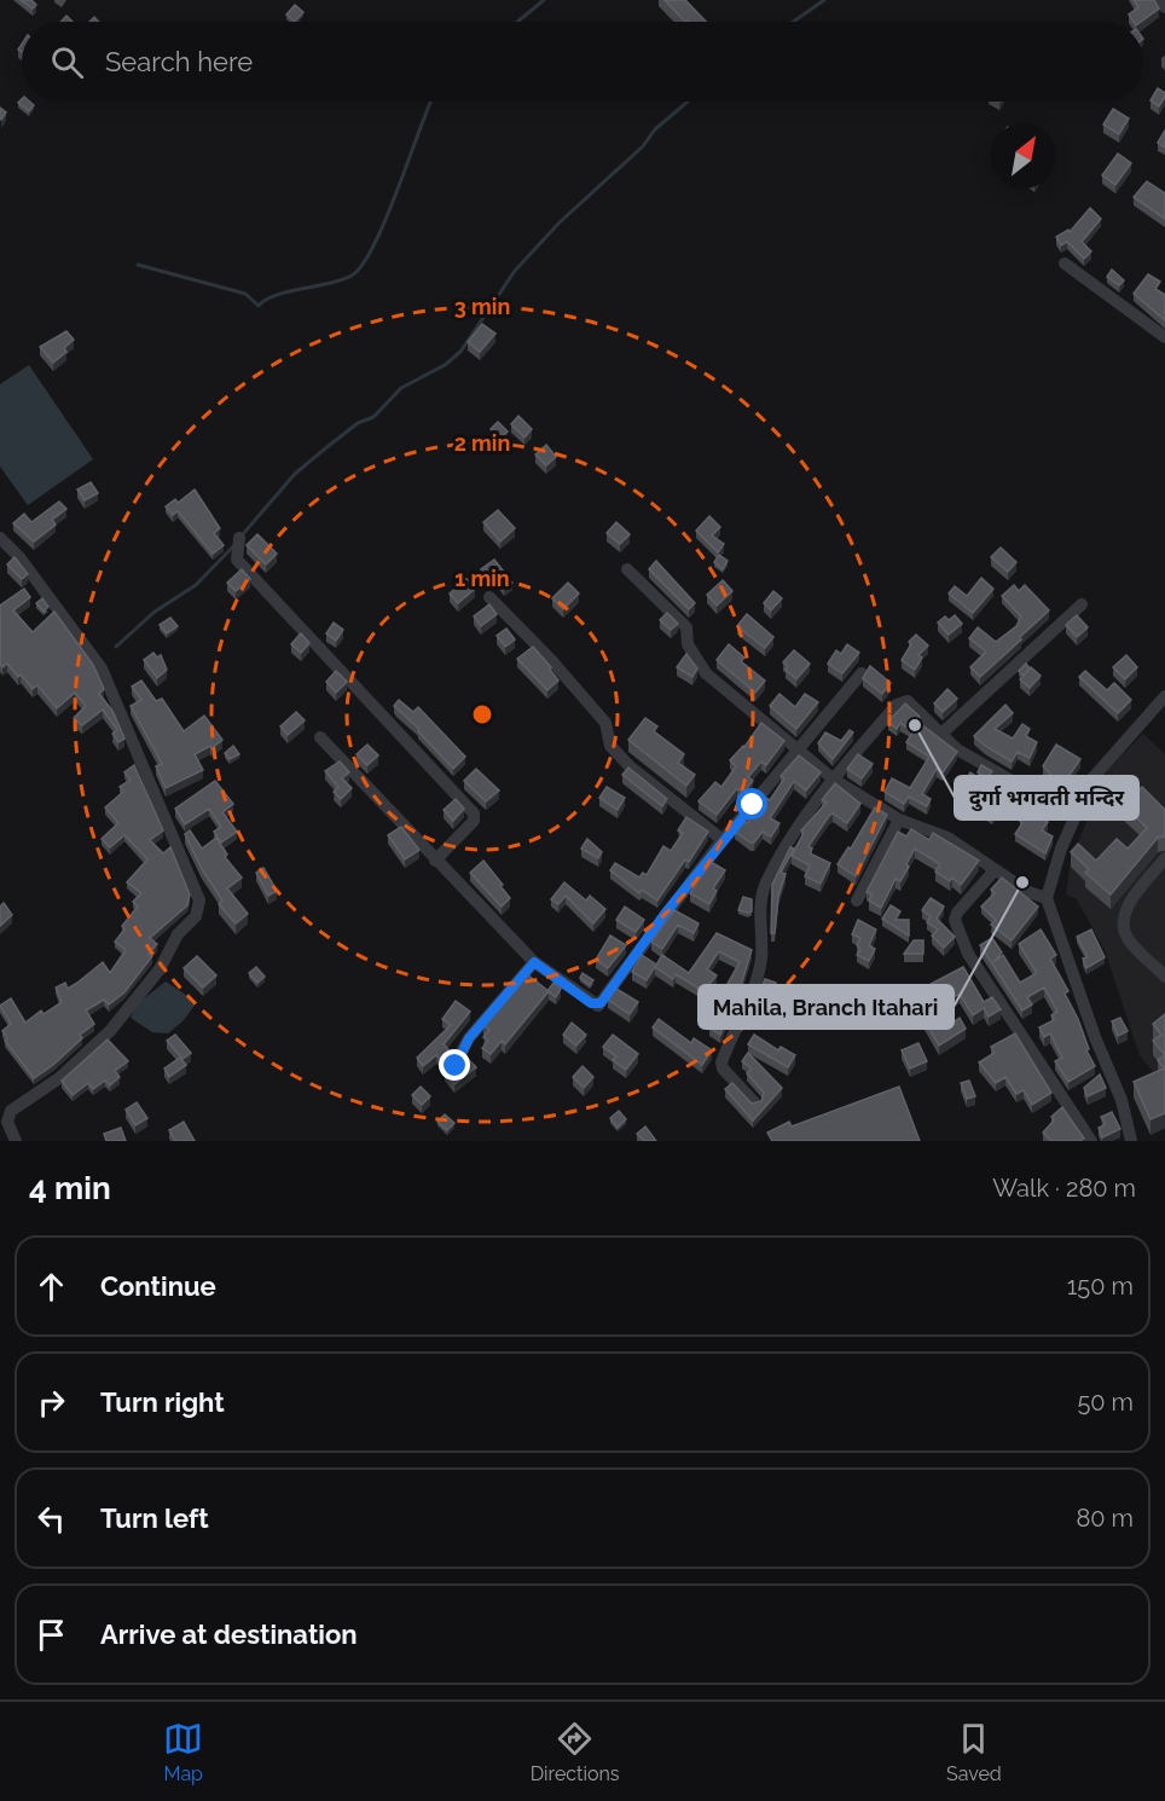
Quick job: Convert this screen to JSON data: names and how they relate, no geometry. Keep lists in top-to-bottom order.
{
  "places": ["दुर्गा भगवती मन्दिर", "Mahila, Branch Itahari"],
  "north": "top right",
  "page": {
    "search": "Search here",
    "heading": ["4 min", "Walk · 280 m"],
    "list": [
      ["Continue", "150 m"],
      ["Turn right", "50 m"],
      ["Turn left", "80 m"],
      "Arrive at destination"
    ],
    "nav": ["Map", "Directions", "Saved"]
  },
  "rings": ["3 min", "2 min", "1 min"]
}
